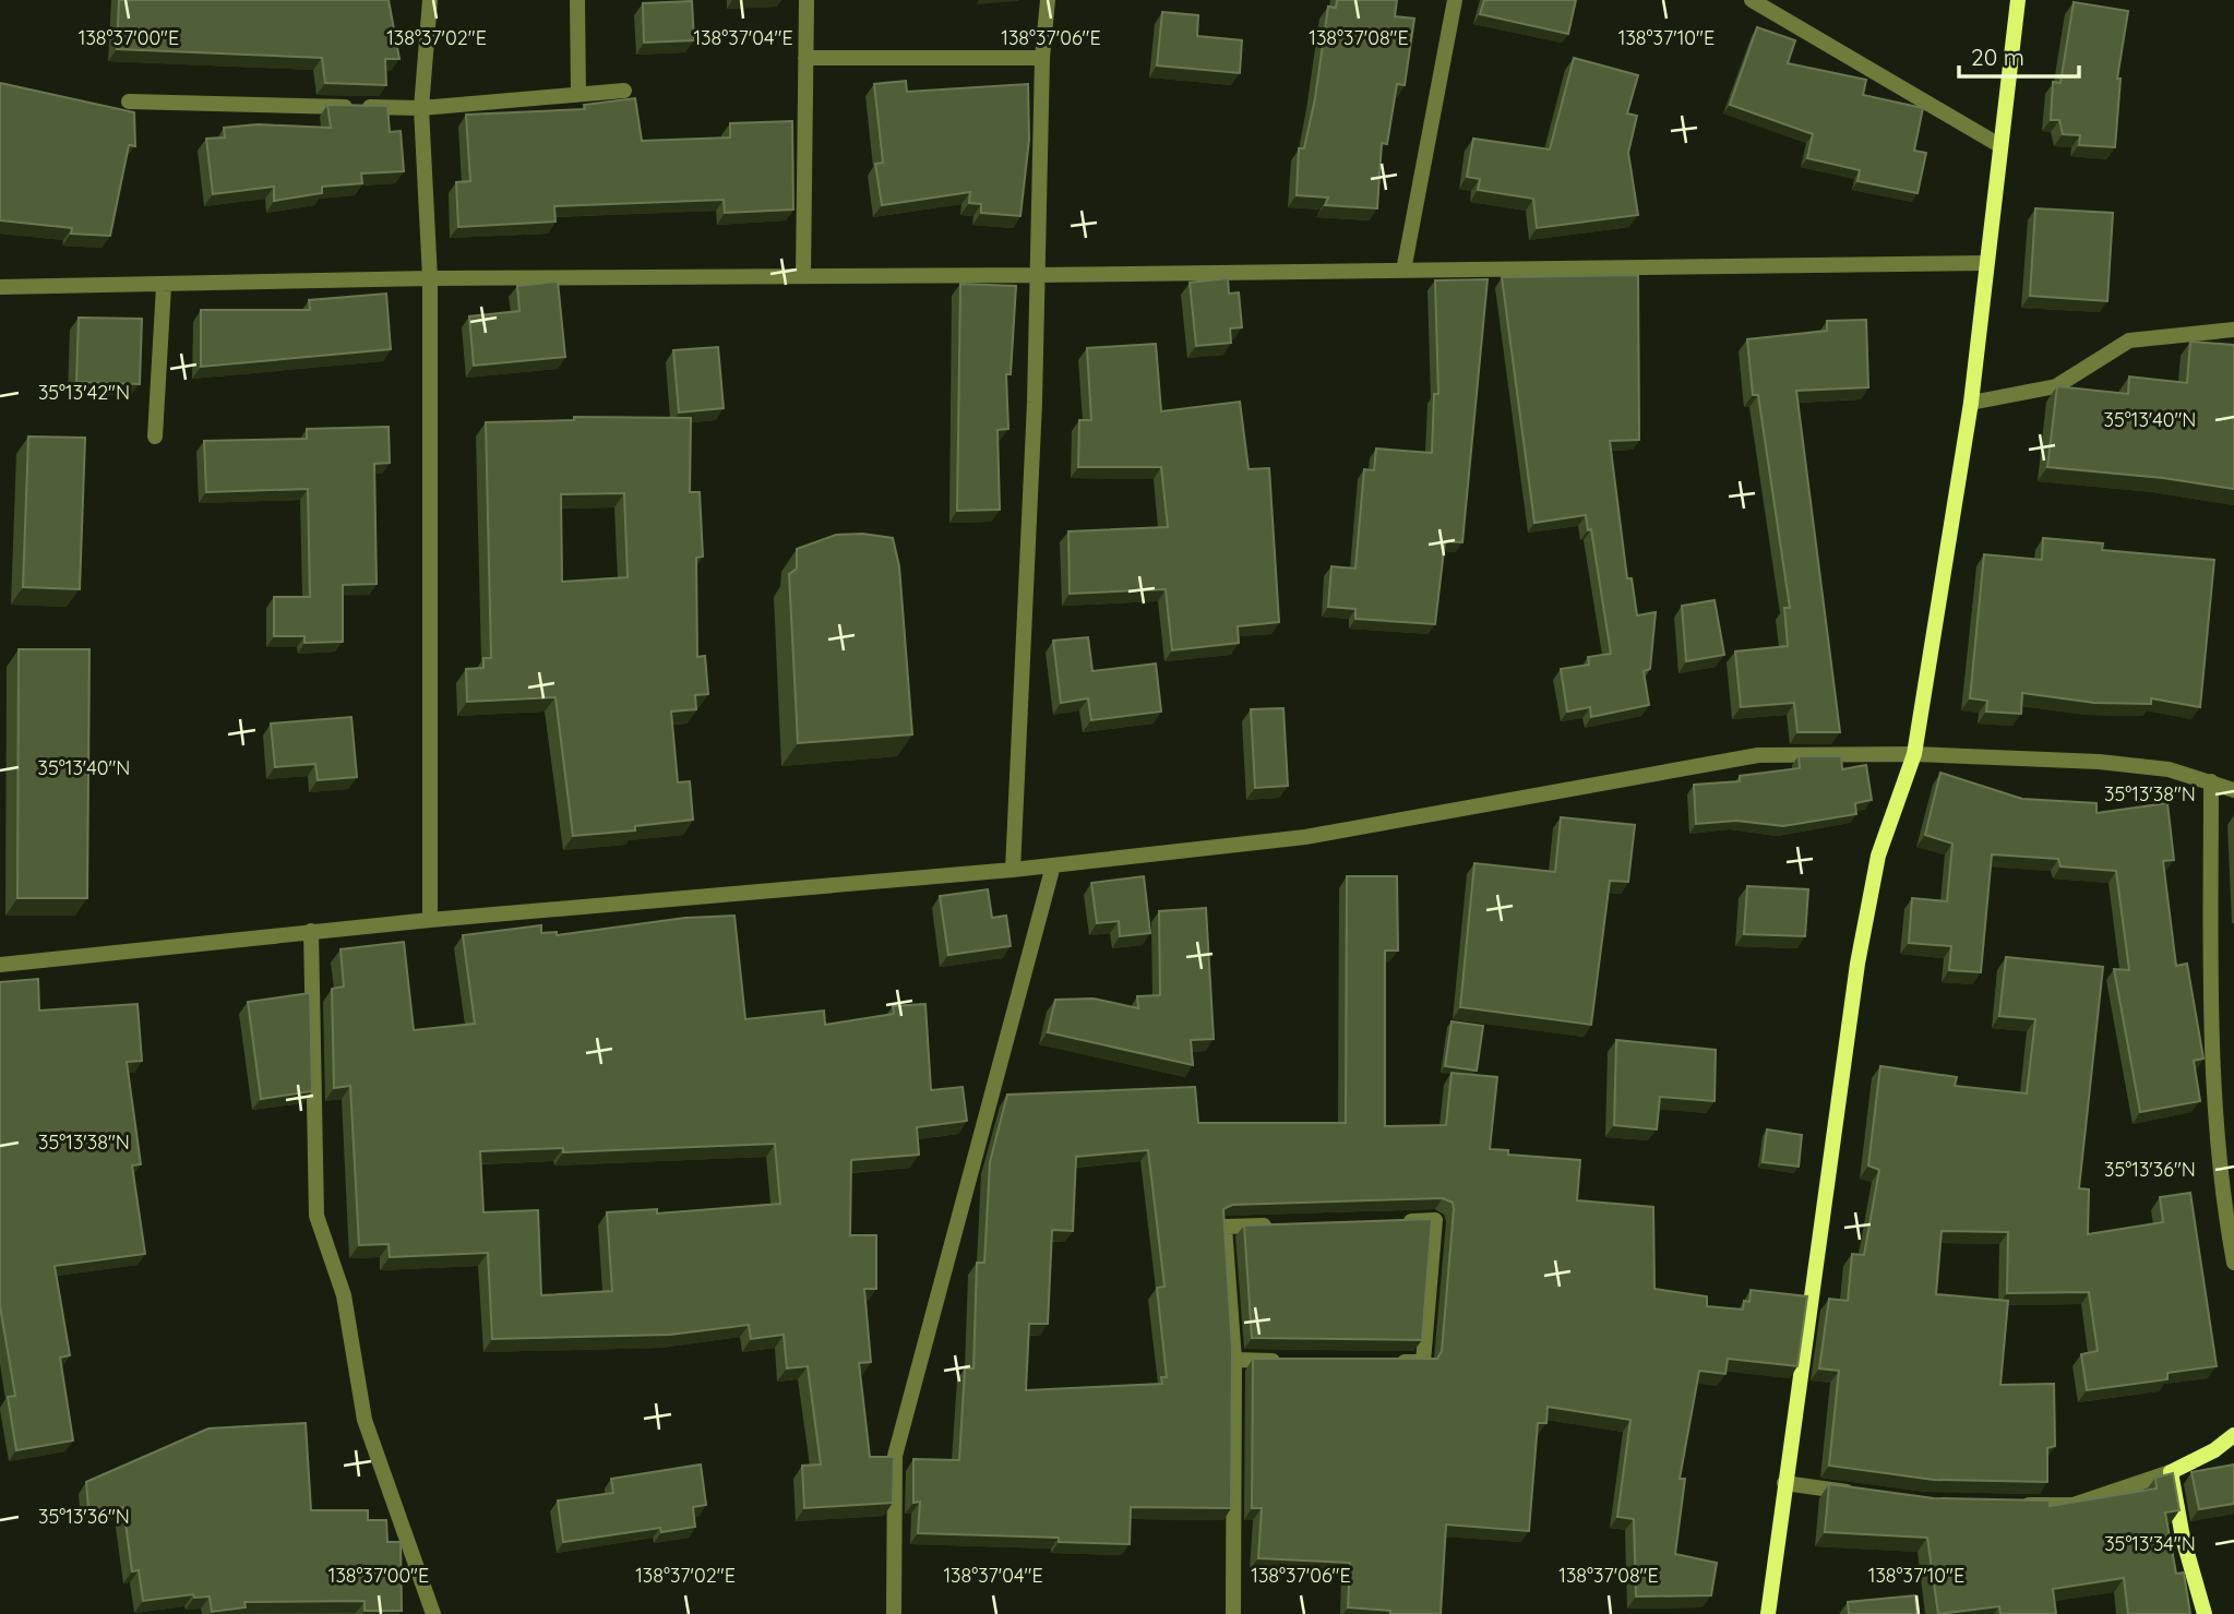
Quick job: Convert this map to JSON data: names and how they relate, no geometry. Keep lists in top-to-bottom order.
{
  "scale_bar": "20 m",
  "coordinates": [
    "138°37'00\"E",
    "138°37'02\"E",
    "138°37'04\"E",
    "138°37'06\"E",
    "138°37'08\"E",
    "138°37'10\"E",
    "35°13'42\"N",
    "35°13'40\"N",
    "35°13'38\"N",
    "35°13'36\"N",
    "35°13'34\"N"
  ]
}
